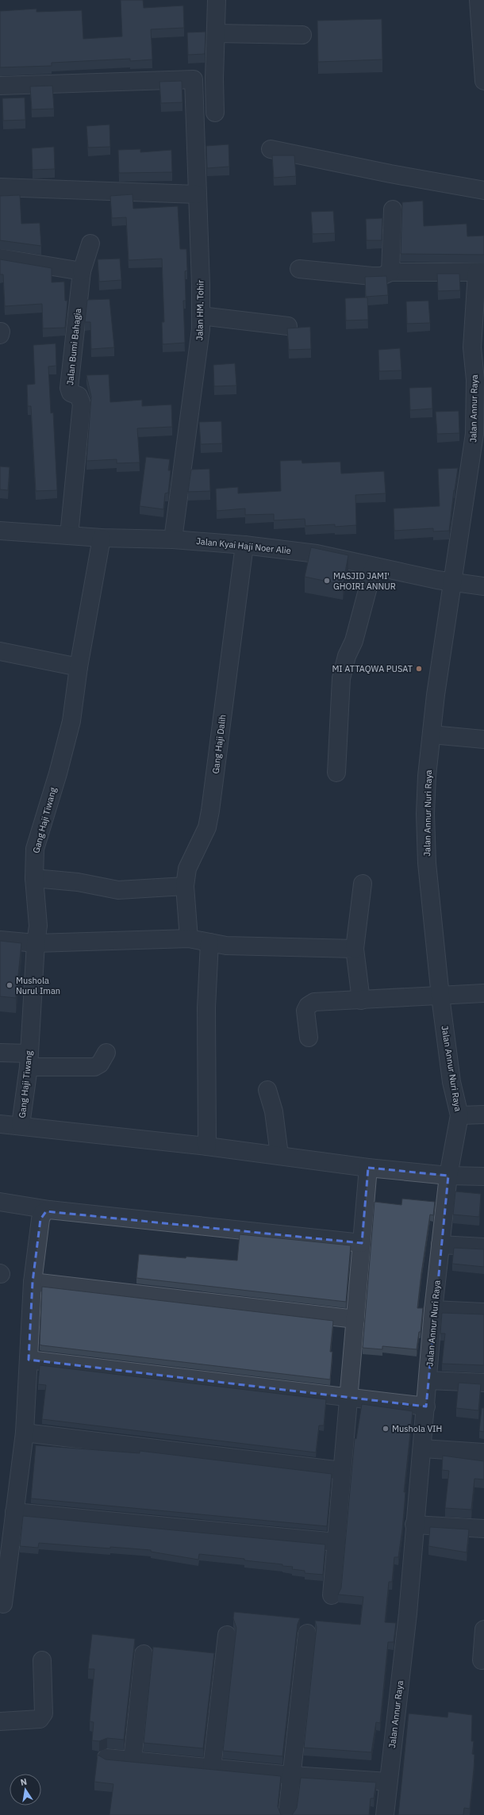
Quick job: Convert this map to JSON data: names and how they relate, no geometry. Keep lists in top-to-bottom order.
{
  "streets": {
    "street": [
      "Jalan HM. Tohir",
      "Jalan Bumi Bahagia",
      "Jalan Annur Raya",
      "Jalan Kyai Haji Noer Alie",
      "Gang Haji Dalih",
      "Jalan Annur Nuri Raya",
      "Gang Haji Tiwang"
    ]
  },
  "crossings": [
    ["Jalan HM. Tohir", "Jalan Kyai Haji Noer Alie"],
    ["Jalan Bumi Bahagia", "Jalan Kyai Haji Noer Alie"],
    ["Jalan Annur Raya", "Jalan Kyai Haji Noer Alie"],
    ["Jalan Annur Raya", "Jalan Annur Nuri Raya"],
    ["Jalan Kyai Haji Noer Alie", "Gang Haji Dalih"],
    ["Jalan Kyai Haji Noer Alie", "Jalan Annur Nuri Raya"],
    ["Jalan Kyai Haji Noer Alie", "Gang Haji Tiwang"]
  ],
  "places": [
    "MASJID JAMI' GHOIRI ANNUR",
    "MI ATTAQWA PUSAT",
    "Mushola Nurul Iman",
    "Mushola VIH"
  ],
  "north": "top"
}
